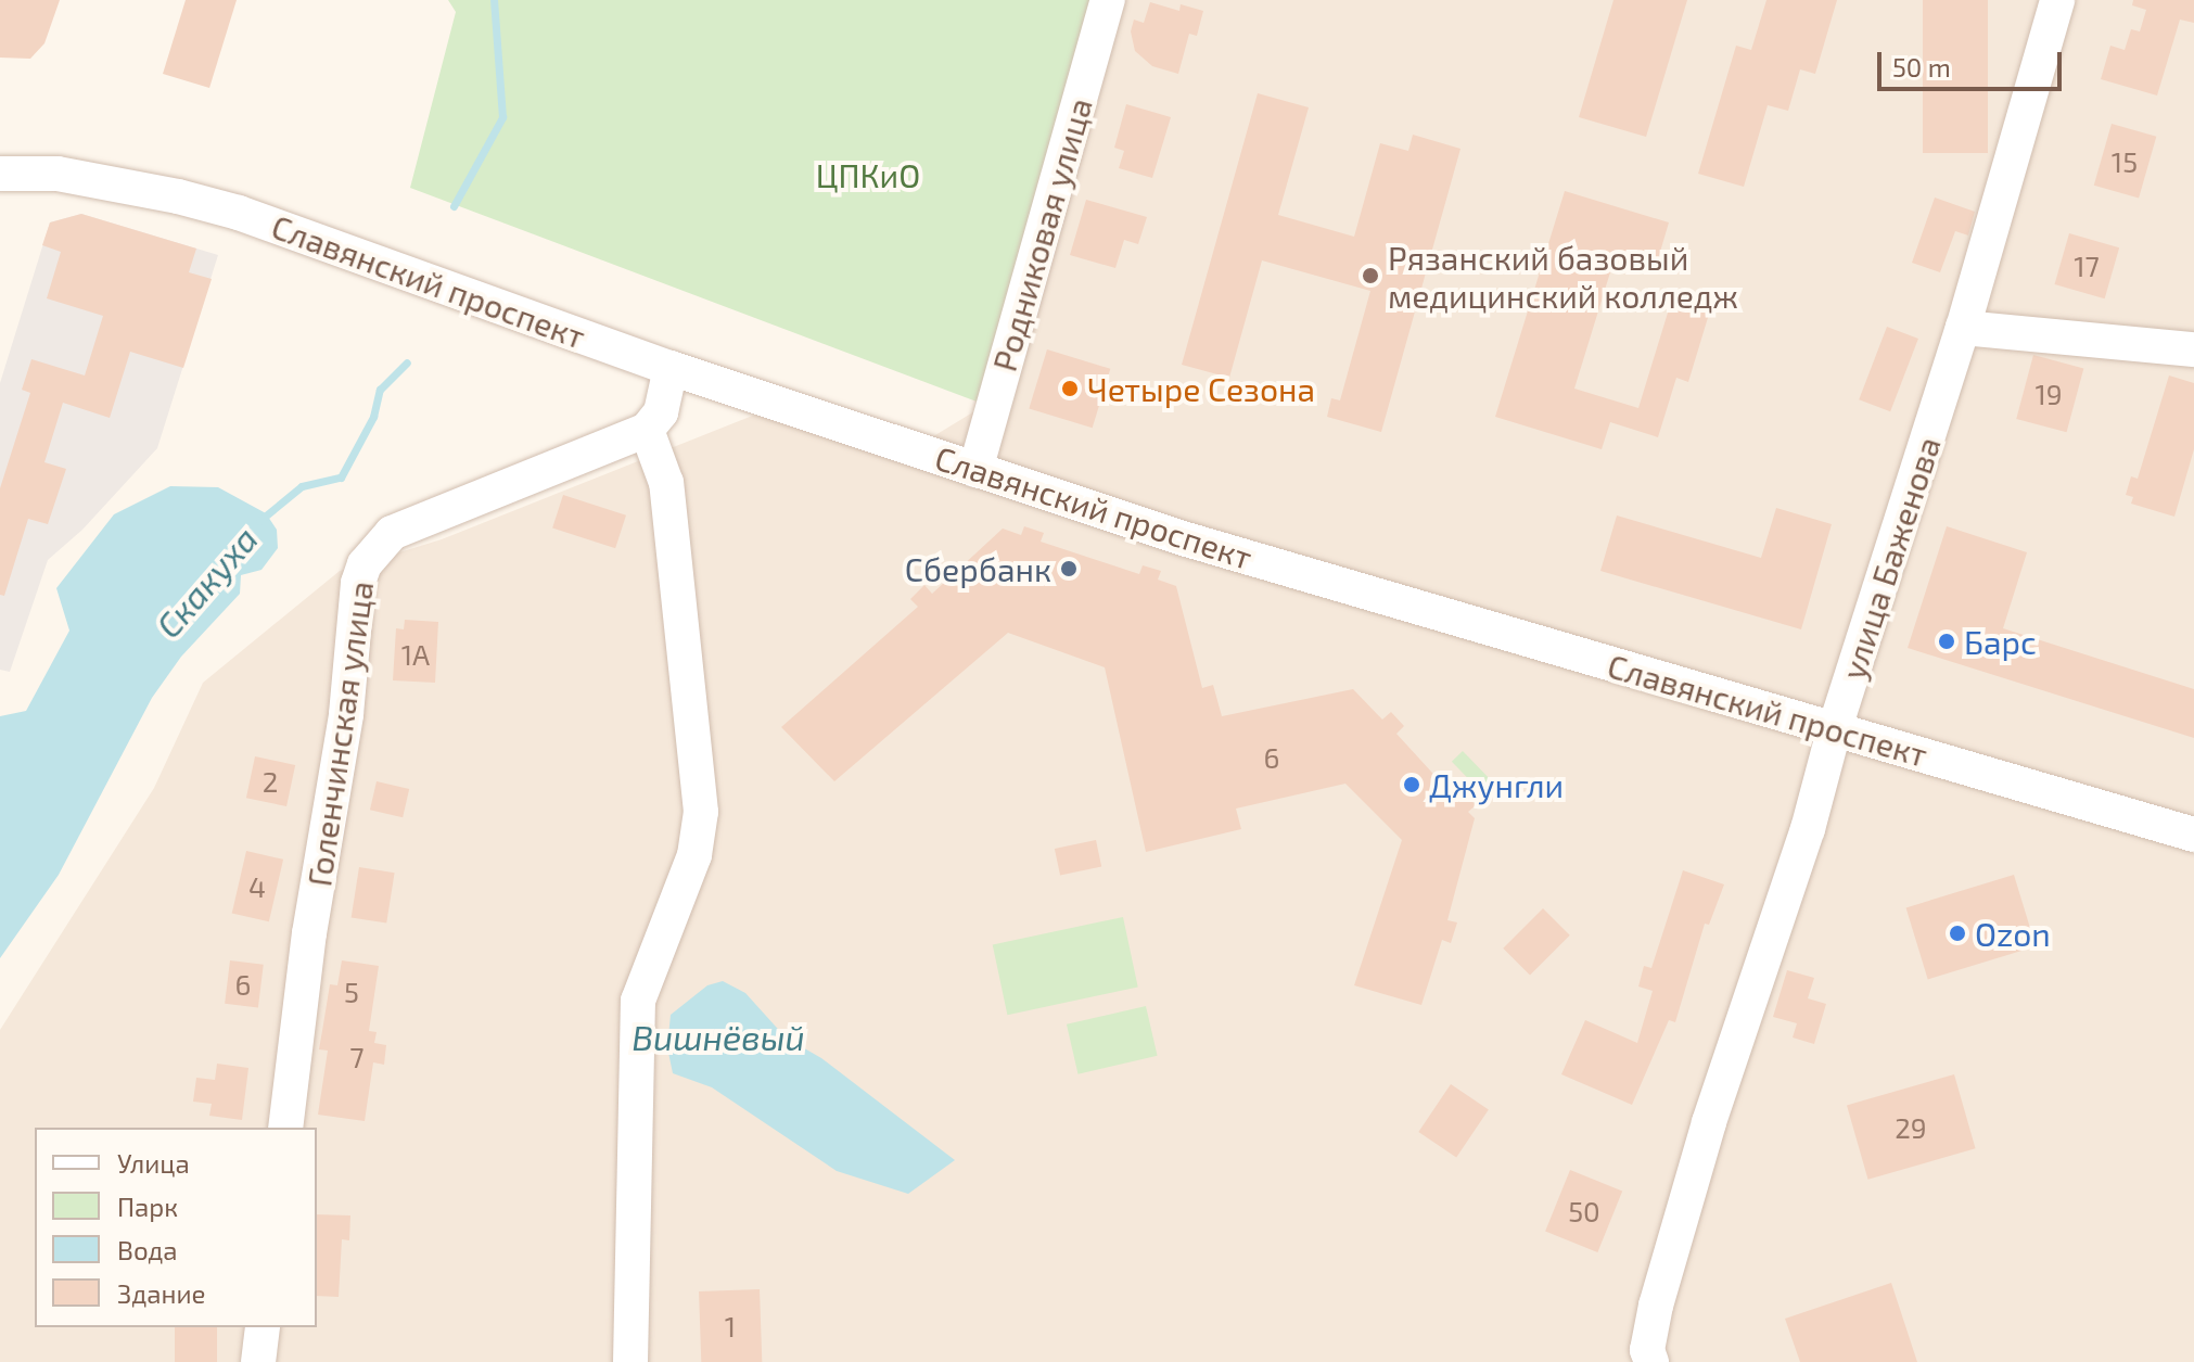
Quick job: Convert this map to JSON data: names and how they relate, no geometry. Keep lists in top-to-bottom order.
{
  "streets": {
    "street": [
      "Родниковая улица",
      "Славянский проспект",
      "улица Баженова",
      "Голенчинская улица"
    ]
  },
  "crossings": [
    ["Родниковая улица", "Славянский проспект"],
    ["Славянский проспект", "улица Баженова"]
  ],
  "water": ["Скакуха", "Вишнёвый"],
  "parks": ["ЦПКиО"],
  "places": [
    "Рязанский базовый медицинский колледж",
    "Четыре Сезона",
    "Сбербанк",
    "Барс",
    "Джунгли",
    "Ozon"
  ],
  "house_numbers": [
    "15",
    "17",
    "19",
    "1А",
    "6",
    "2",
    "4",
    "6",
    "5",
    "7",
    "29",
    "50",
    "1"
  ],
  "legend": [
    "Улица",
    "Парк",
    "Вода",
    "Здание"
  ],
  "scale_bar": "50 m"
}
